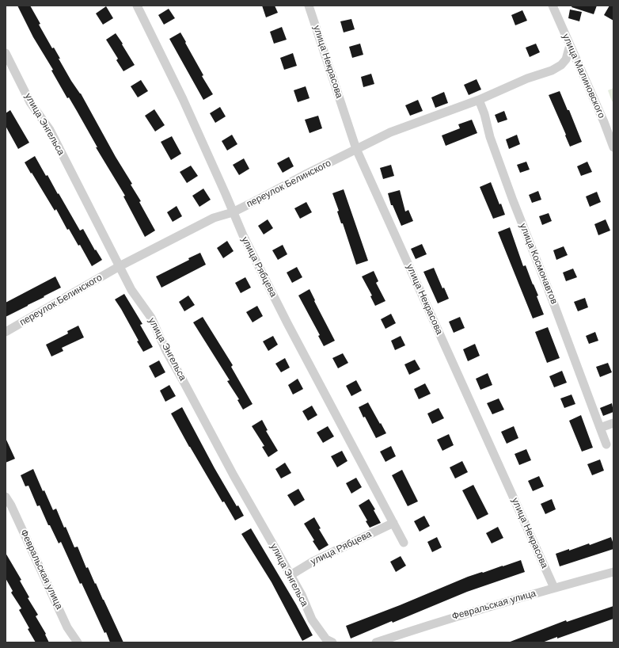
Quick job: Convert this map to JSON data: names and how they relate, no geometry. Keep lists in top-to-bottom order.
{
  "streets": {
    "street": [
      "улица Некрасова",
      "улица Малиновского",
      "улица Энгельса",
      "переулок Белинского",
      "улица Космонавтов",
      "улица Рябцева",
      "Февральская улица"
    ]
  },
  "crossings": [
    ["улица Некрасова", "переулок Белинского"],
    ["улица Некрасова", "Февральская улица"],
    ["улица Малиновского", "переулок Белинского"],
    ["улица Энгельса", "переулок Белинского"],
    ["улица Энгельса", "улица Рябцева"],
    ["переулок Белинского", "улица Космонавтов"],
    ["переулок Белинского", "улица Рябцева"]
  ]
}
